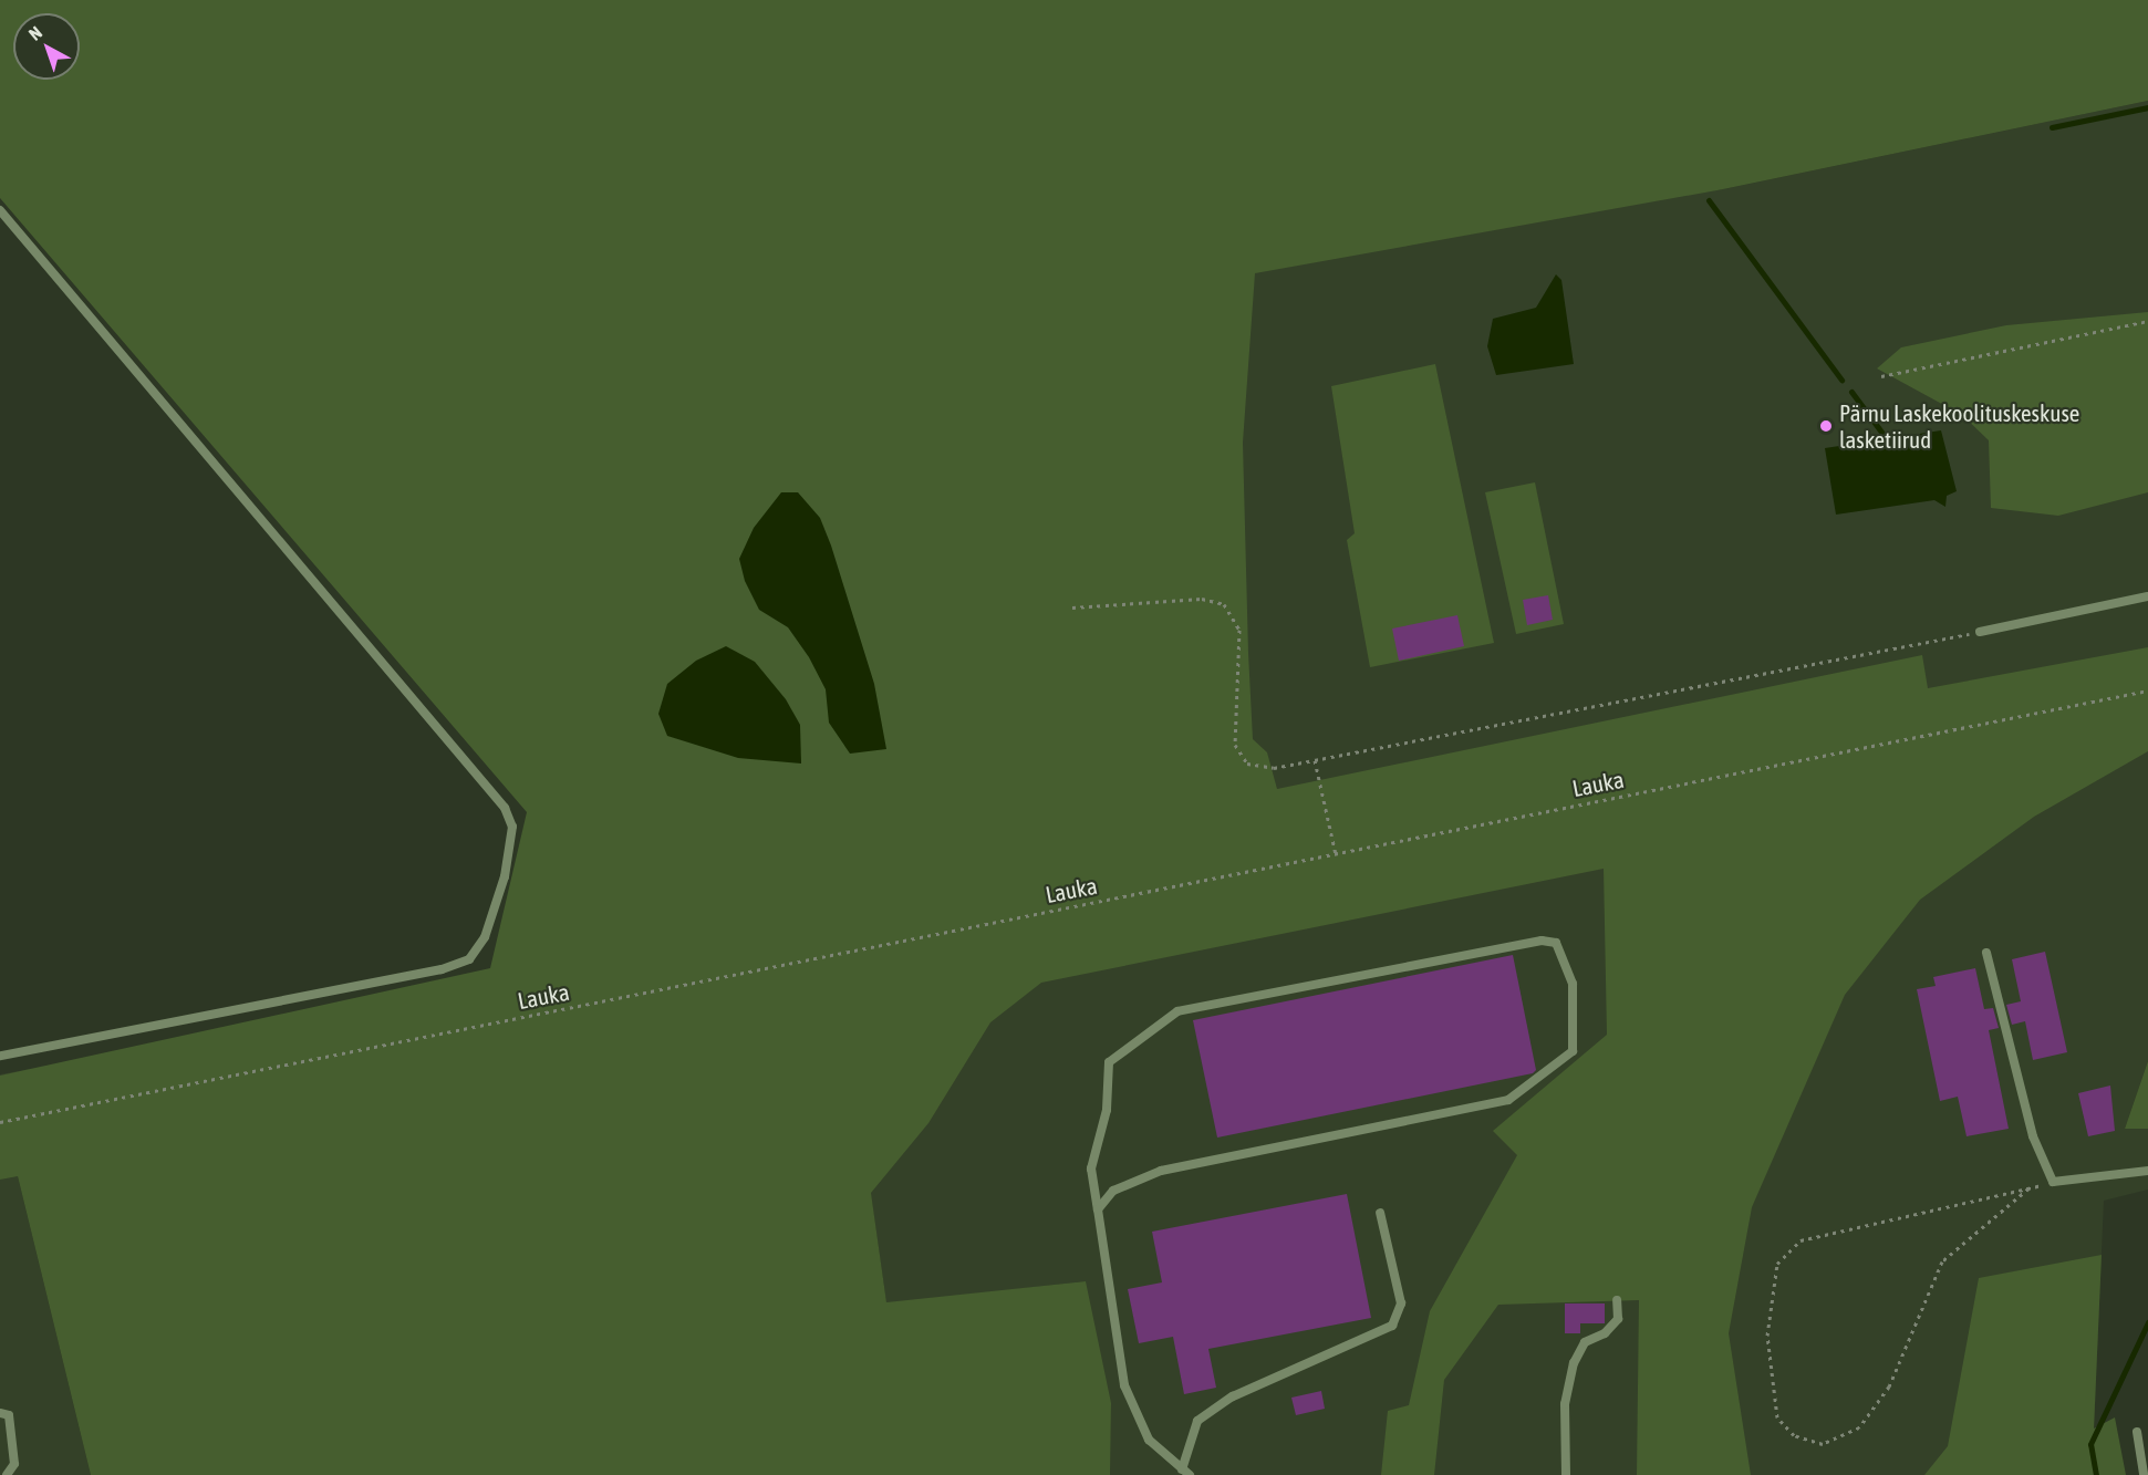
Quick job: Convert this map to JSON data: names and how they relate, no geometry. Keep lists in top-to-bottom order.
{
  "streets": {
    "path": ["Lauka"]
  },
  "places": ["Pärnu Laskekoolituskeskuse lasketiirud"],
  "north": "top left"
}
